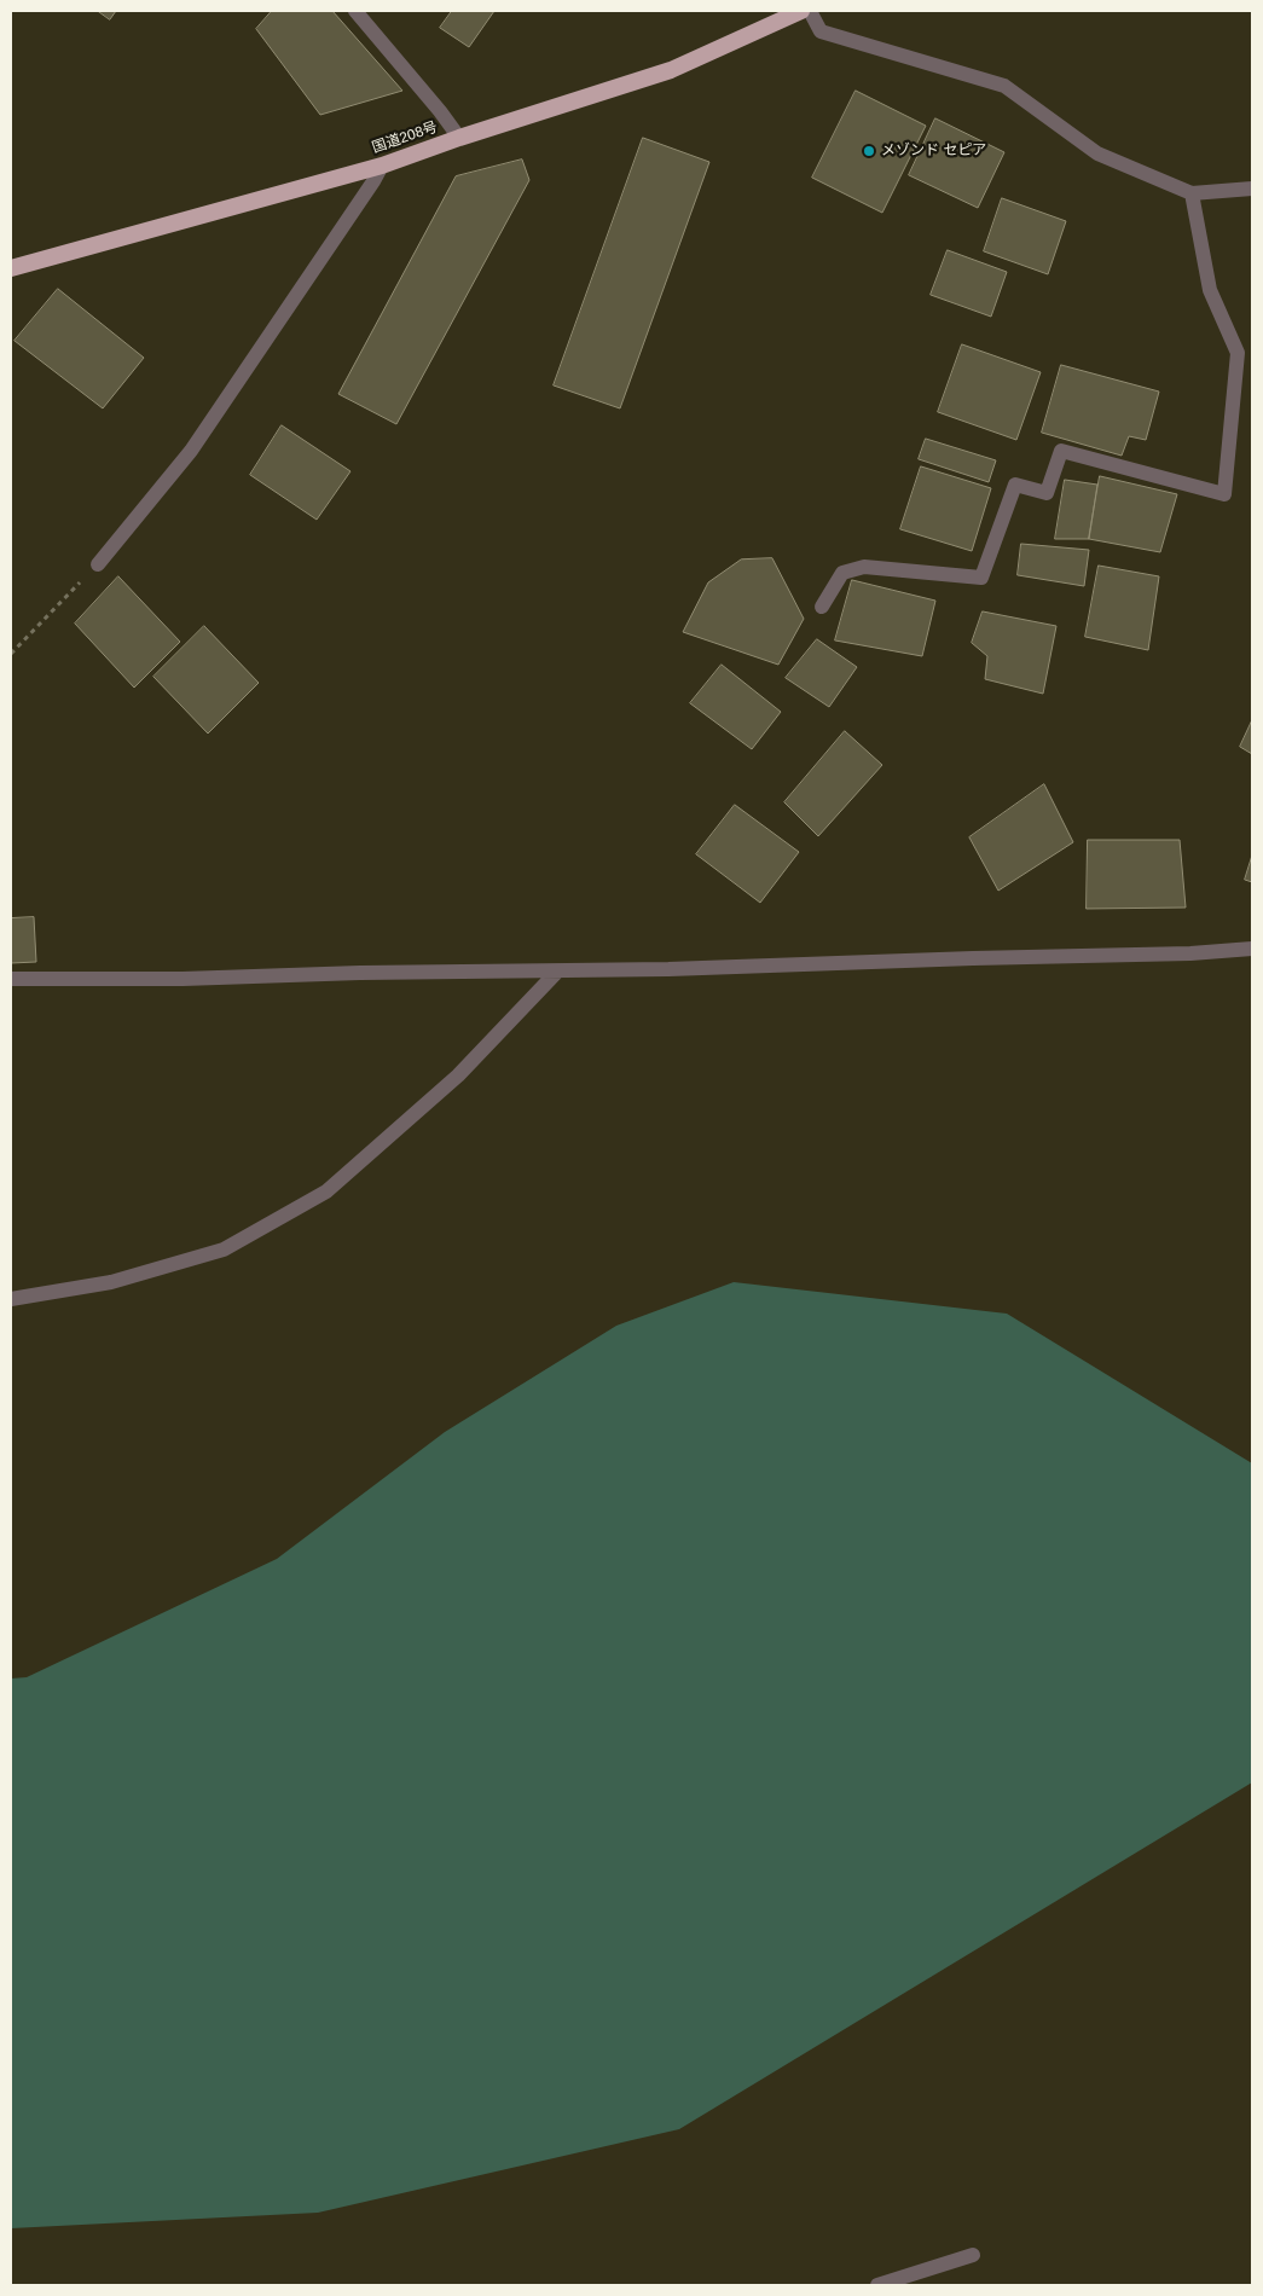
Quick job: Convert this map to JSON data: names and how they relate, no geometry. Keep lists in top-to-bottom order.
{
  "streets": {
    "highway": ["国道208号"]
  },
  "places": ["メゾンド セピア"]
}
